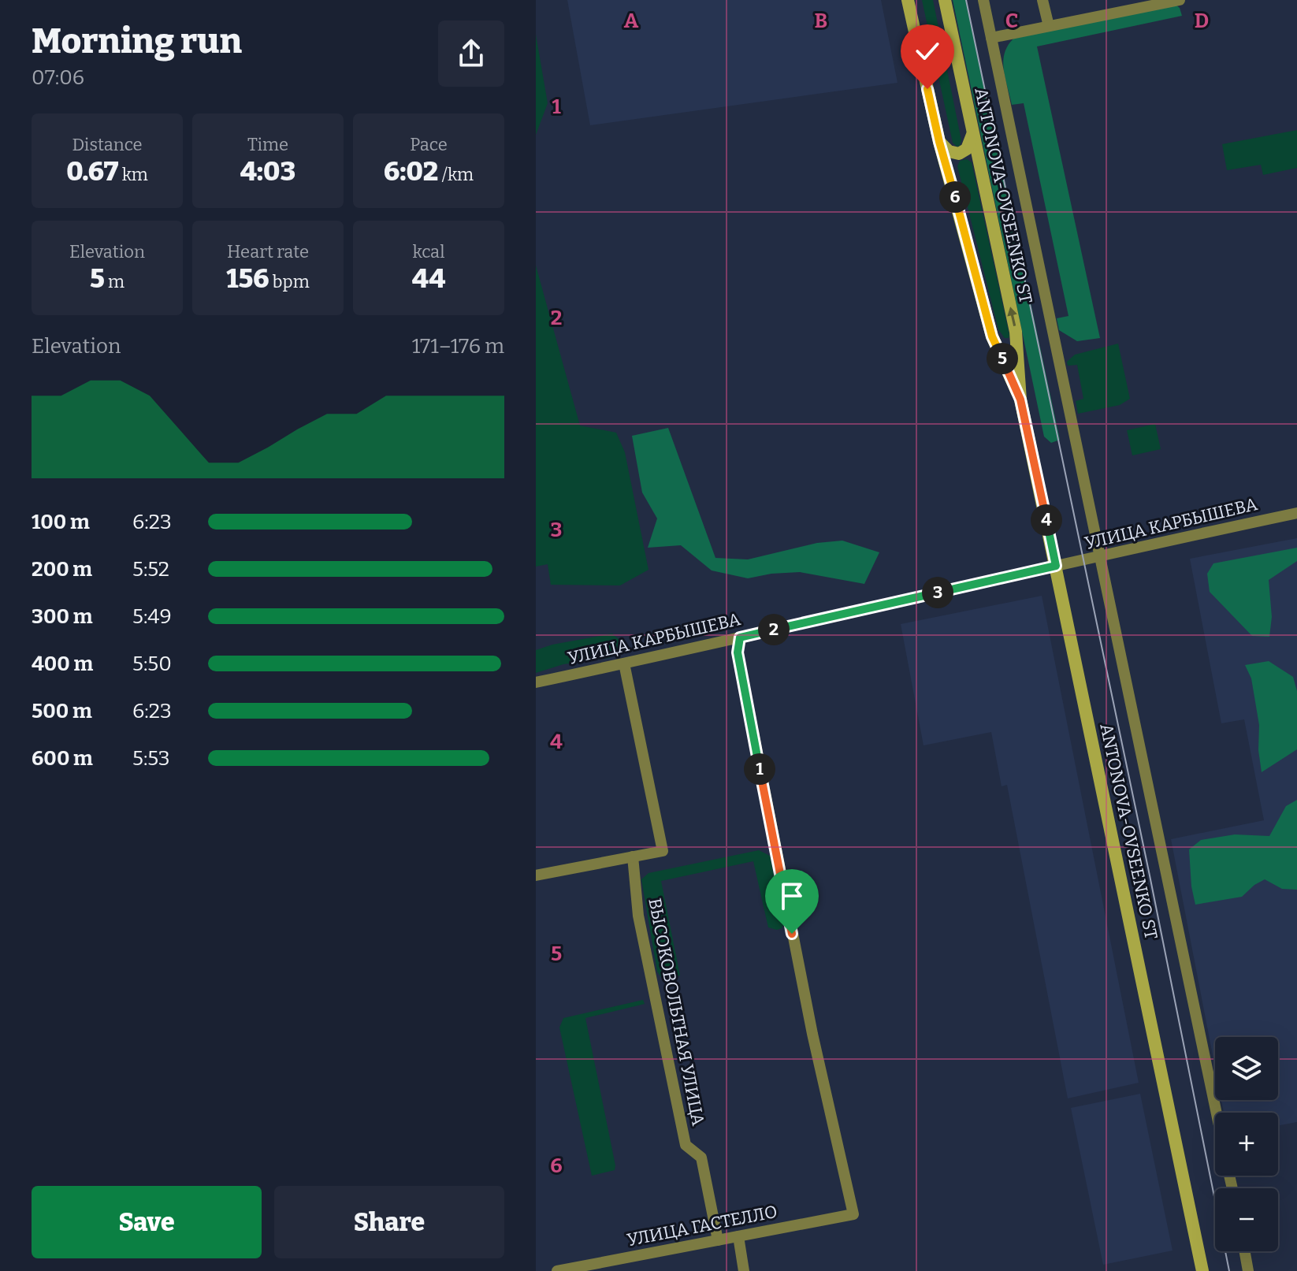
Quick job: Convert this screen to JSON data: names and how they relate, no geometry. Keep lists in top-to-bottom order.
{
  "streets": {
    "main road": ["ANTONOVA-OVSEENKO ST"],
    "street": ["УЛИЦА КАРБЫШЕВА", "ВЫСОКОВОЛЬТНАЯ УЛИЦА", "УЛИЦА ГАСТЕЛЛО"]
  },
  "crossings": [
    ["ANTONOVA-OVSEENKO ST", "УЛИЦА КАРБЫШЕВА"],
    ["УЛИЦА КАРБЫШЕВА", "УЛИЦА ГАСТЕЛЛО"],
    ["ВЫСОКОВОЛЬТНАЯ УЛИЦА", "УЛИЦА ГАСТЕЛЛО"]
  ],
  "page": {
    "heading": ["Morning run", "07:06"],
    "stats": [
      ["Distance", "0.67 km"],
      ["Time", "4:03"],
      ["Pace", "6:02 /km"],
      ["Elevation", "5 m"],
      ["Heart rate", "156 bpm"],
      ["kcal", "44"]
    ],
    "pins": [
      "6",
      "5",
      "4",
      "3",
      "2",
      "1"
    ],
    "chart": ["Elevation", "171–176 m"],
    "list": [
      {
        "name": "100 m",
        "note": "6:23"
      },
      {
        "name": "200 m",
        "note": "5:52"
      },
      {
        "name": "300 m",
        "note": "5:49"
      },
      {
        "name": "400 m",
        "note": "5:50"
      },
      {
        "name": "500 m",
        "note": "6:23"
      },
      {
        "name": "600 m",
        "note": "5:53"
      }
    ],
    "map_buttons": ["+", "−"],
    "buttons": ["Save", "Share"]
  },
  "grid": {
    "columns": [
      "A",
      "B",
      "C",
      "D"
    ],
    "rows": [
      "1",
      "2",
      "3",
      "4",
      "5",
      "6"
    ]
  }
}
